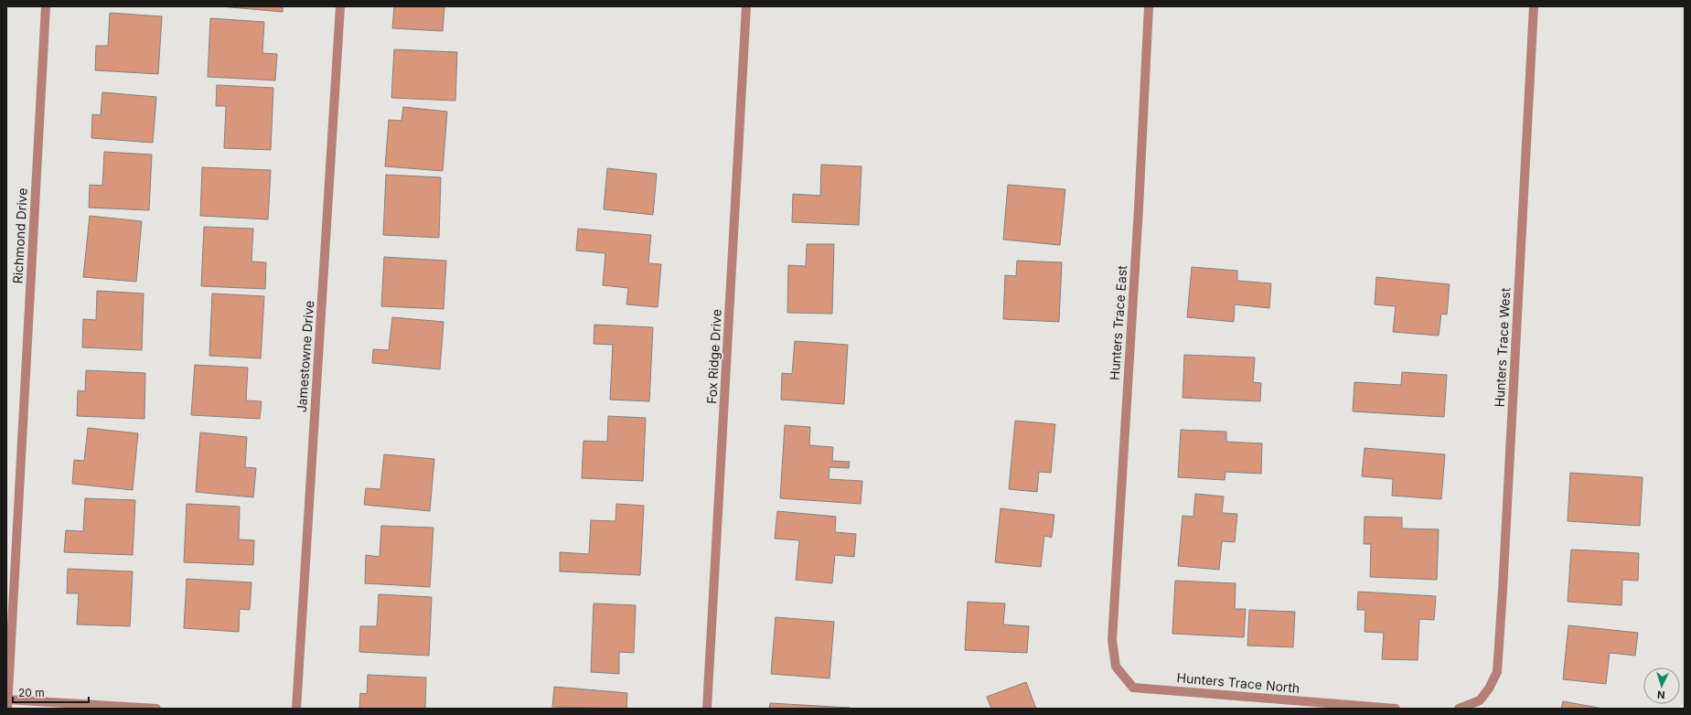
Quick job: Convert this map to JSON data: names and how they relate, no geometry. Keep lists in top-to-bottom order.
{
  "streets": {
    "street": [
      "Richmond Drive",
      "Hunters Trace East",
      "Hunters Trace West",
      "Jamestowne Drive",
      "Fox Ridge Drive",
      "Hunters Trace North"
    ]
  },
  "crossings": [
    ["Hunters Trace East", "Hunters Trace North"]
  ],
  "scale_bar": "20 m",
  "north": "bottom"
}
